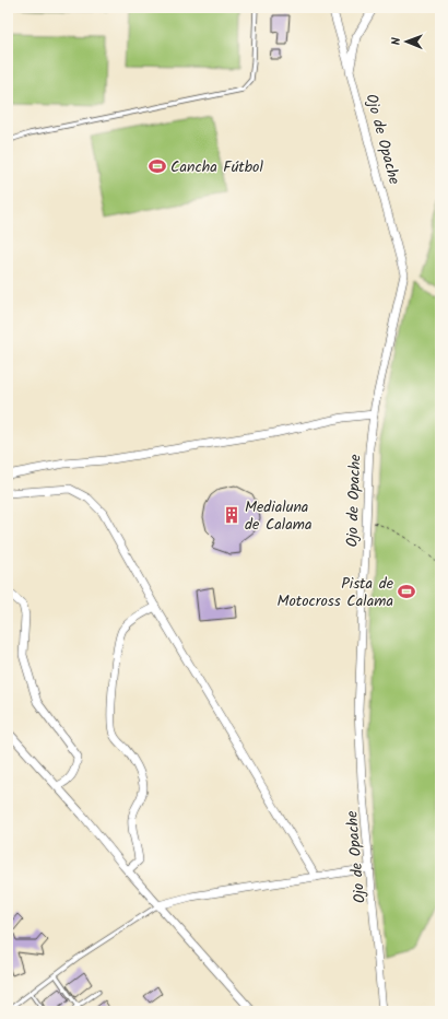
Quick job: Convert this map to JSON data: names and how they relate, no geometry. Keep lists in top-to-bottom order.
{
  "streets": {
    "street": ["Ojo de Opache"]
  },
  "places": {
    "sports": ["Cancha Fútbol", "Pista de Motocross Calama"],
    "building": ["Medialuna de Calama"]
  },
  "north": "left"
}
